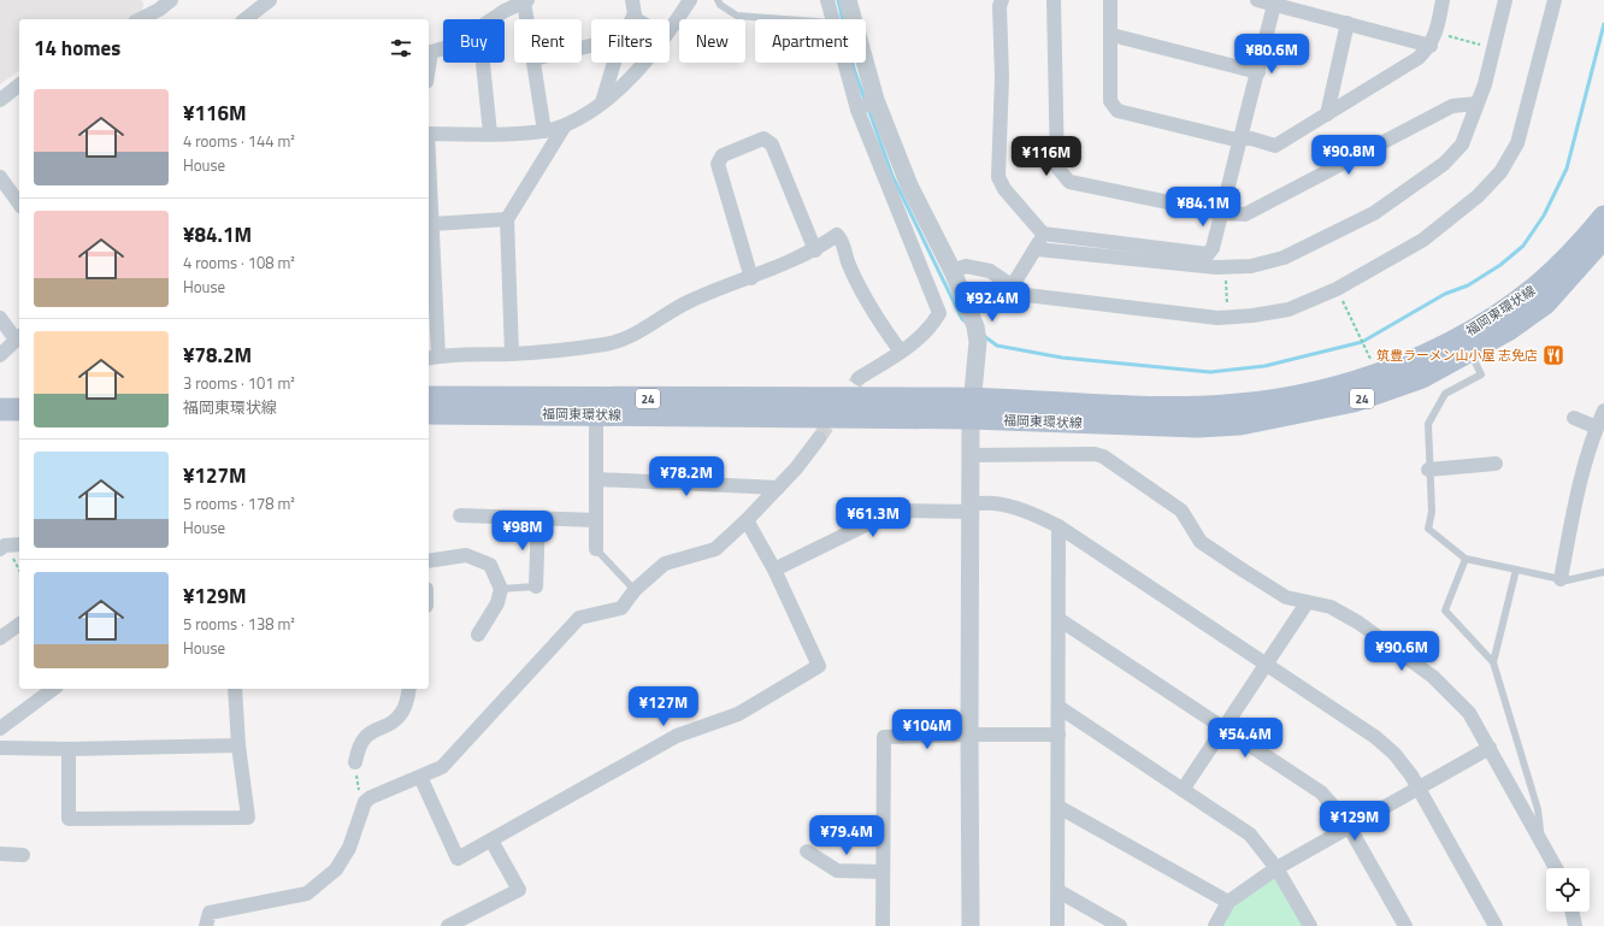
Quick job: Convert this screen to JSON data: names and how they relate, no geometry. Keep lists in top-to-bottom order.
{
  "streets": {
    "main road": ["福岡東環状線", "24"]
  },
  "places": {
    "restaurant": ["筑豊ラーメン山小屋 志免店"]
  },
  "page": {
    "chip": [
      "Buy",
      "Rent",
      "Filters",
      "New",
      "Apartment"
    ],
    "heading": "14 homes",
    "price": [
      "¥80.6M",
      "¥90.8M",
      "¥116M",
      "¥84.1M",
      "¥92.4M",
      "¥78.2M",
      "¥61.3M",
      "¥98M",
      "¥90.6M",
      "¥127M",
      "¥104M",
      "¥54.4M",
      "¥129M",
      "¥79.4M"
    ],
    "list": [
      {
        "name": "¥116M",
        "note": "4 rooms · 144 m² · House"
      },
      {
        "name": "¥84.1M",
        "note": "4 rooms · 108 m² · House"
      },
      {
        "name": "¥78.2M",
        "note": "3 rooms · 101 m² · 福岡東環状線"
      },
      {
        "name": "¥127M",
        "note": "5 rooms · 178 m² · House"
      },
      {
        "name": "¥129M",
        "note": "5 rooms · 138 m² · House"
      }
    ]
  }
}
